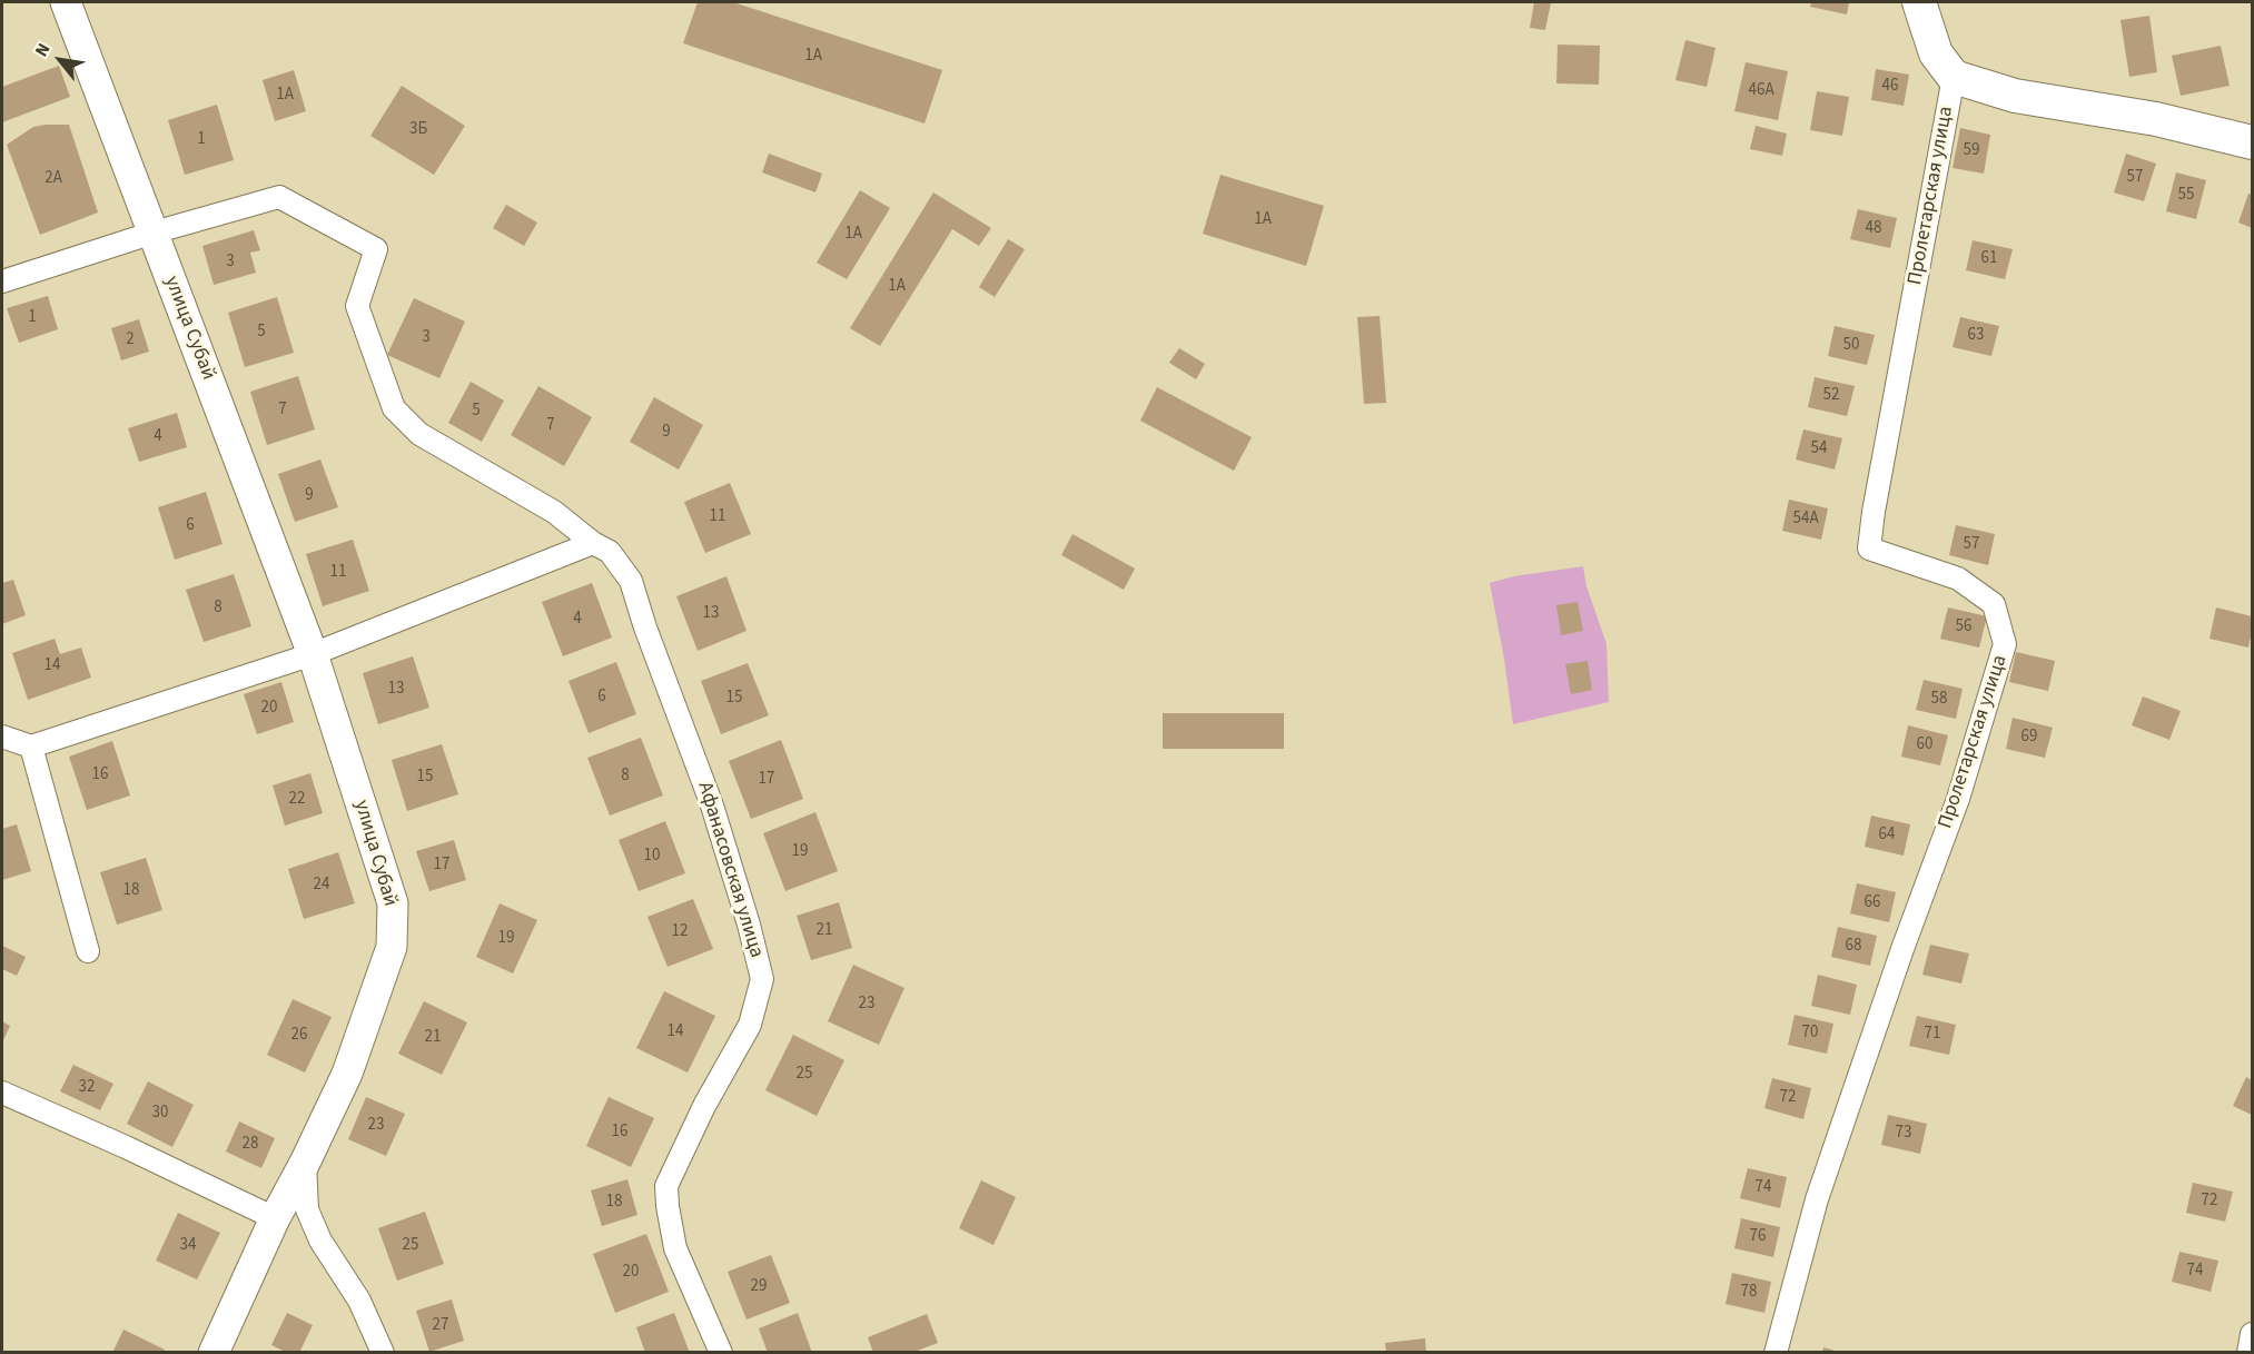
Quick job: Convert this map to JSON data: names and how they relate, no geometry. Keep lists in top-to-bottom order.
{
  "streets": {
    "main road": ["Пролетарская улица"],
    "street": ["улица Субай", "Афанасовская улица"]
  },
  "crossings": [
    ["улица Субай", "Афанасовская улица"]
  ],
  "house_numbers": [
    "1А",
    "46",
    "46А",
    "1А",
    "3Б",
    "1",
    "59",
    "57",
    "2А",
    "55",
    "1А",
    "48",
    "1А",
    "61",
    "3",
    "1А",
    "1",
    "5",
    "63",
    "3",
    "2",
    "50",
    "52",
    "7",
    "5",
    "7",
    "9",
    "4",
    "54",
    "9",
    "11",
    "54А",
    "6",
    "57",
    "11",
    "8",
    "13",
    "4",
    "56",
    "14",
    "13",
    "6",
    "15",
    "58",
    "20",
    "69",
    "60",
    "16",
    "8",
    "15",
    "17",
    "22",
    "64",
    "19",
    "10",
    "17",
    "24",
    "18",
    "66",
    "21",
    "12",
    "19",
    "68",
    "23",
    "14",
    "70",
    "71",
    "26",
    "21",
    "25",
    "32",
    "72",
    "30",
    "23",
    "16",
    "73",
    "28",
    "74",
    "72",
    "18",
    "76",
    "34",
    "25",
    "74",
    "20",
    "29",
    "78",
    "27"
  ],
  "north": "top left"
}
